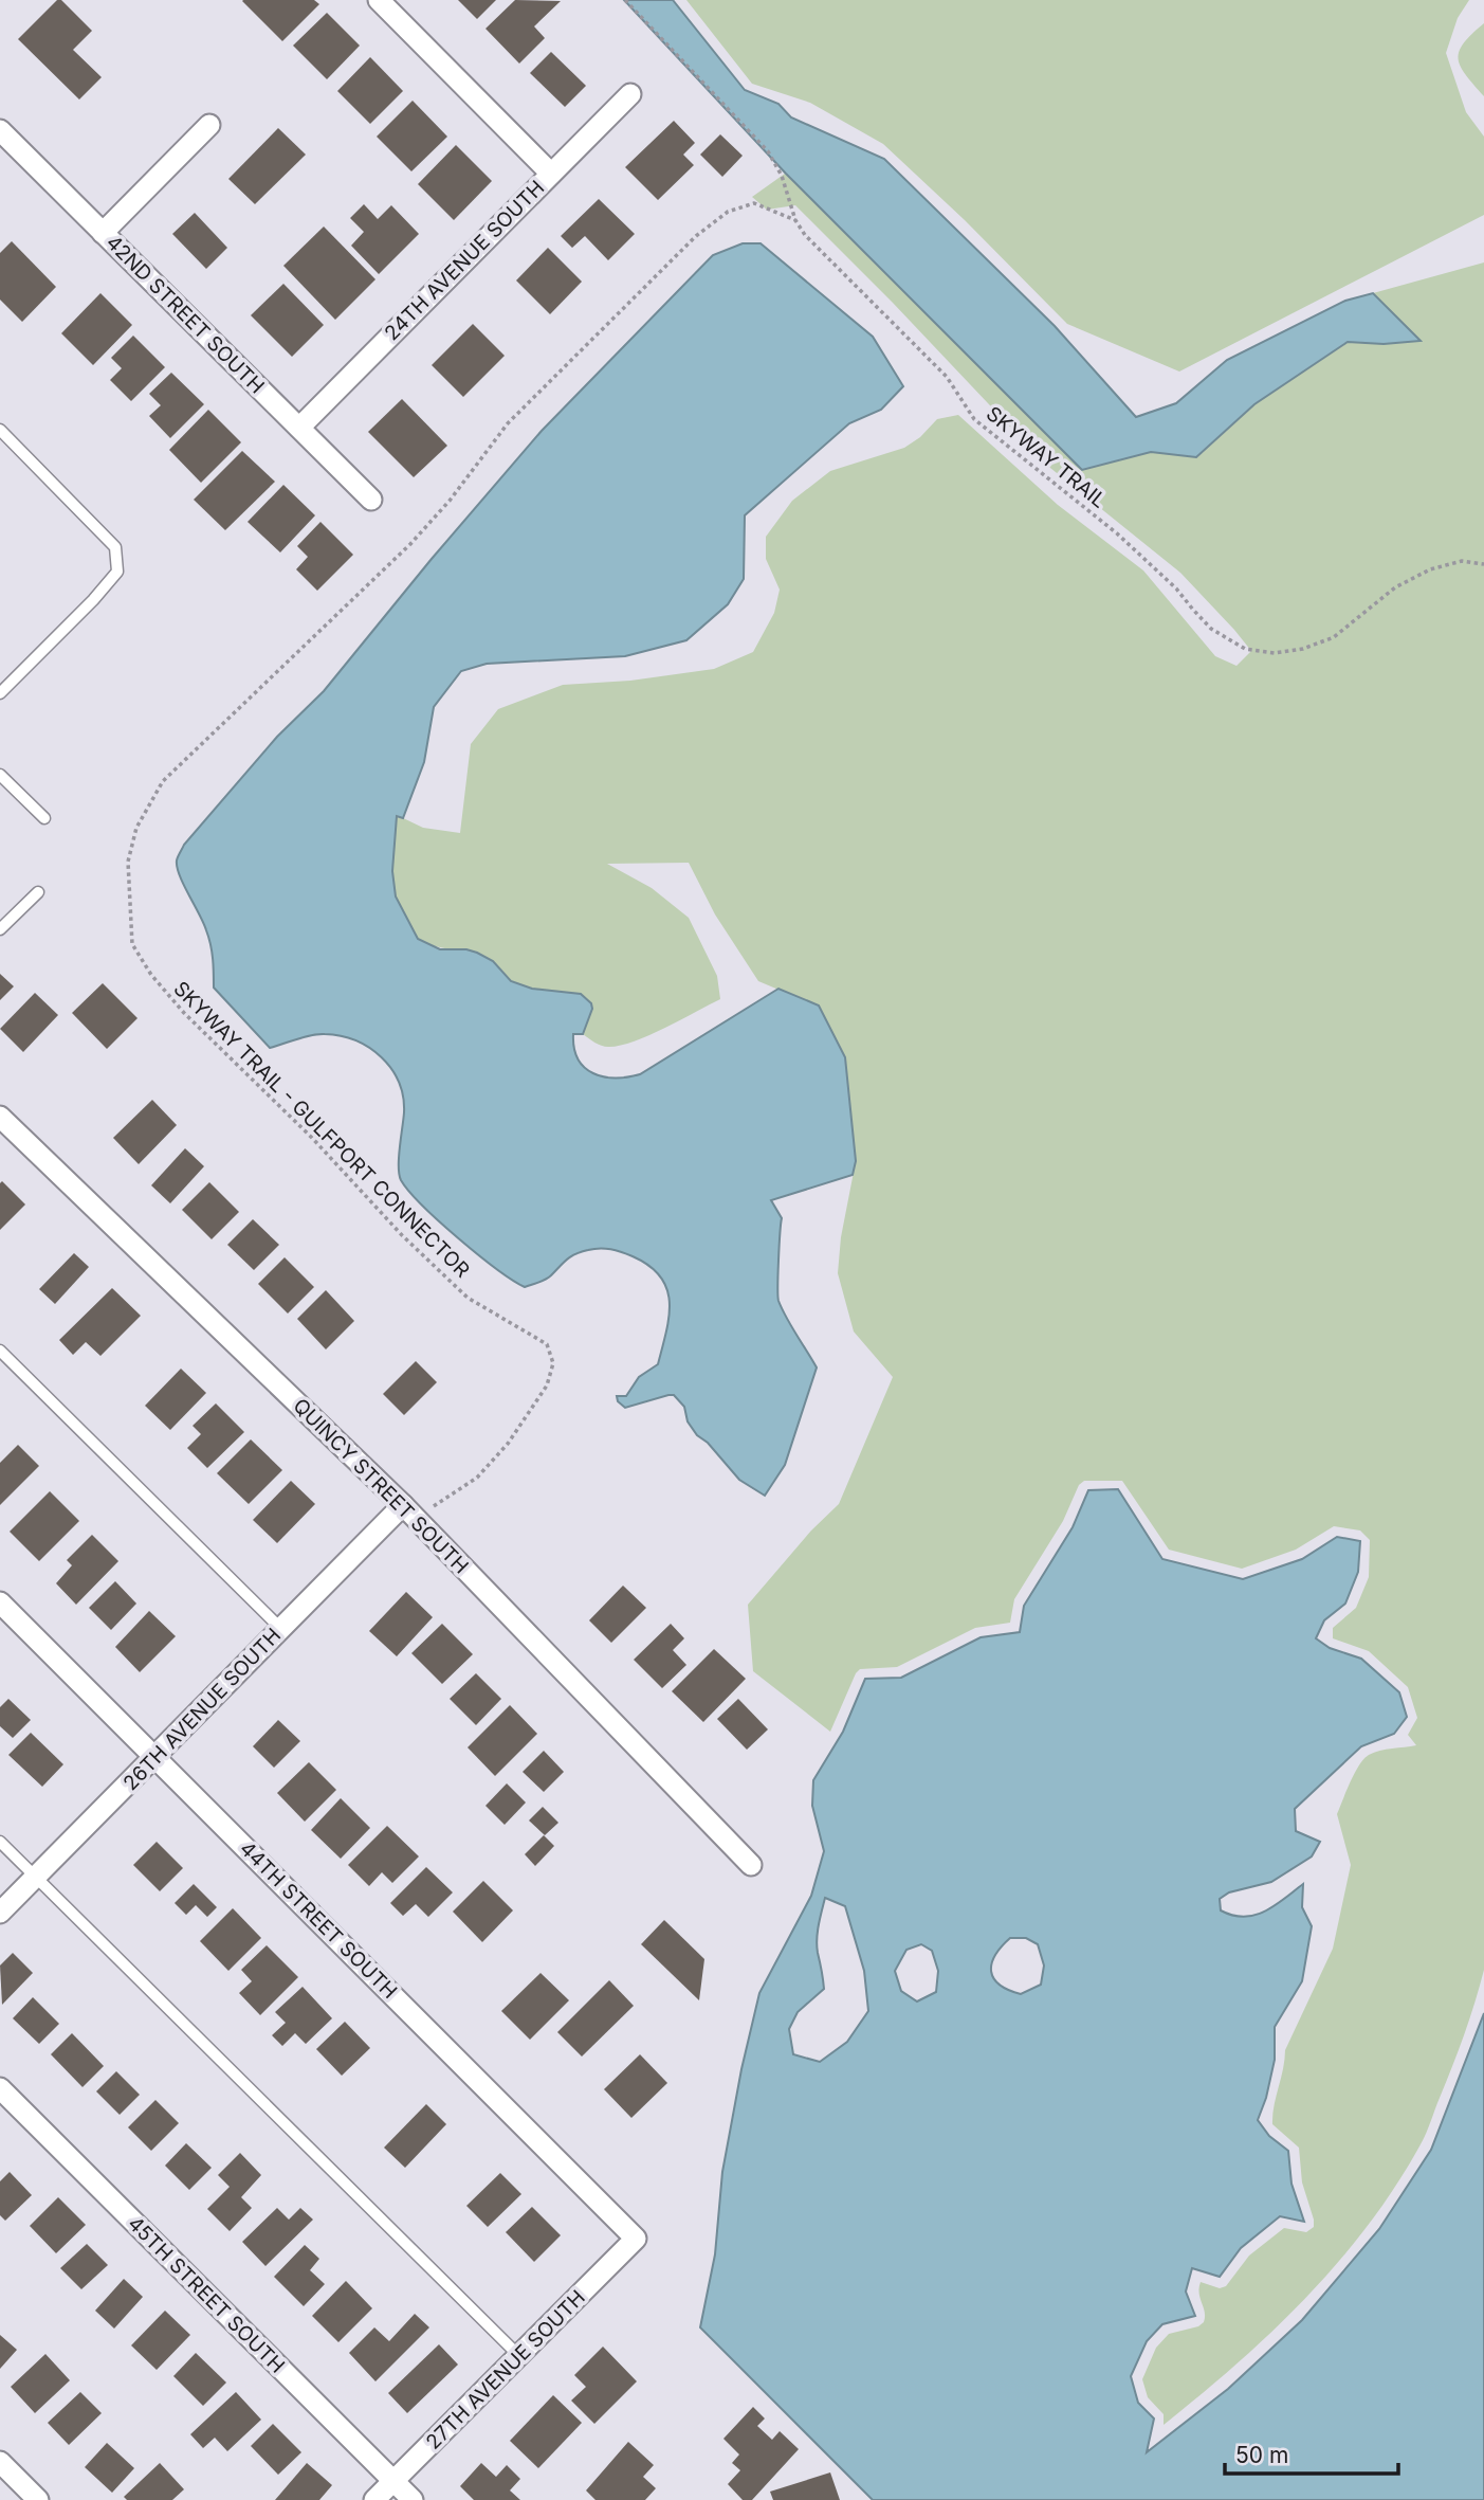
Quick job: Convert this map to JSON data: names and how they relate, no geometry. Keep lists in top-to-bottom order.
{
  "streets": {
    "street": [
      "24TH AVENUE SOUTH",
      "42ND STREET SOUTH",
      "QUINCY STREET SOUTH",
      "26TH AVENUE SOUTH",
      "44TH STREET SOUTH",
      "45TH STREET SOUTH",
      "27TH AVENUE SOUTH"
    ],
    "path": ["SKYWAY TRAIL", "SKYWAY TRAIL - GULFPORT CONNECTOR"]
  },
  "crossings": [
    ["24TH AVENUE SOUTH", "42ND STREET SOUTH"],
    ["SKYWAY TRAIL", "SKYWAY TRAIL - GULFPORT CONNECTOR"],
    ["SKYWAY TRAIL - GULFPORT CONNECTOR", "QUINCY STREET SOUTH"],
    ["SKYWAY TRAIL - GULFPORT CONNECTOR", "26TH AVENUE SOUTH"],
    ["QUINCY STREET SOUTH", "26TH AVENUE SOUTH"],
    ["26TH AVENUE SOUTH", "44TH STREET SOUTH"],
    ["44TH STREET SOUTH", "27TH AVENUE SOUTH"],
    ["45TH STREET SOUTH", "27TH AVENUE SOUTH"]
  ],
  "scale_bar": "50 m"
}
